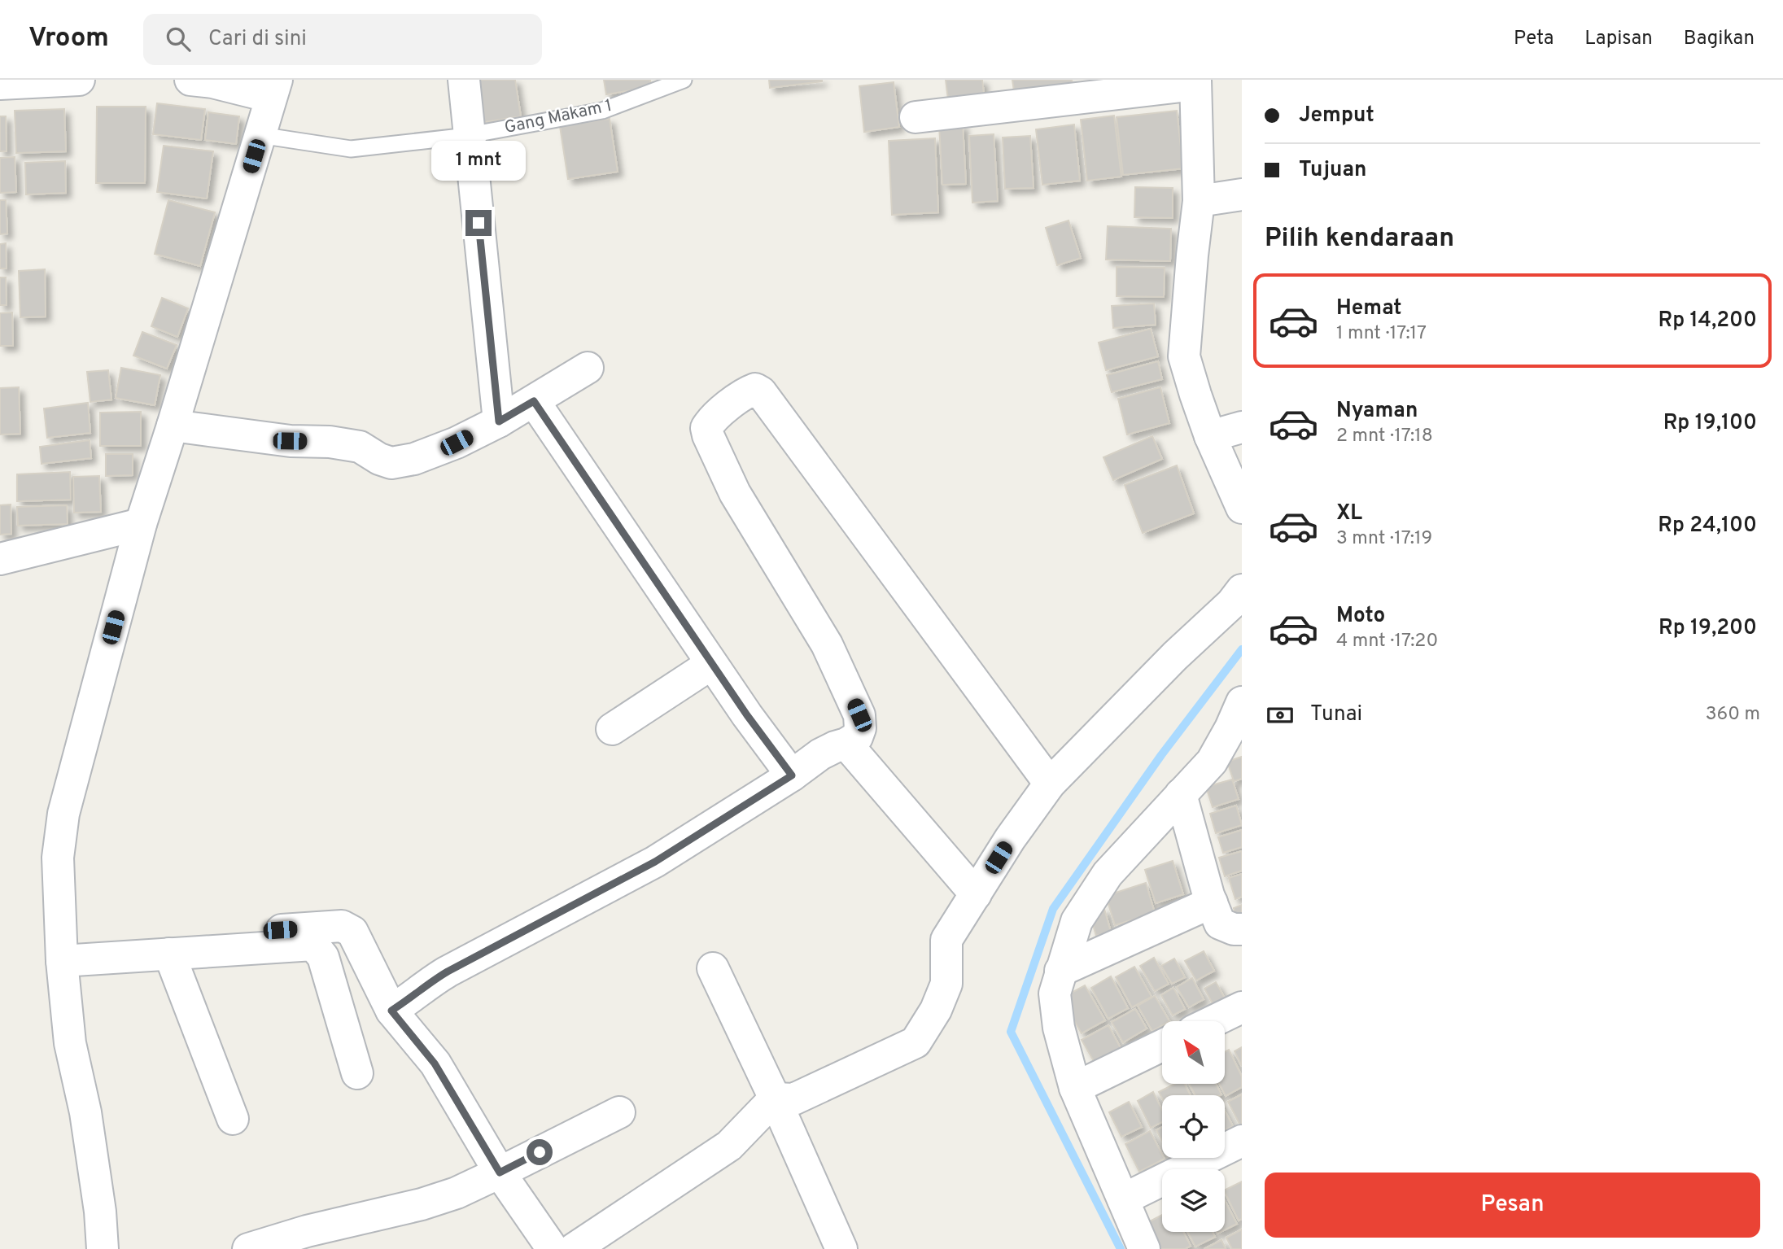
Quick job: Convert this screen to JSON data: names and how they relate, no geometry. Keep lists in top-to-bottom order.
{
  "streets": {
    "lane": ["Gang Makam 1"]
  },
  "north": "top left",
  "page": {
    "header": "Vroom",
    "search": "Cari di sini",
    "nav": ["Peta", "Lapisan", "Bagikan"],
    "banner": ["Jemput", "Tujuan"],
    "bubble": "1 mnt",
    "heading": "Pilih kendaraan",
    "list": [
      {
        "name": "Hemat",
        "note": "1 mnt · 17:17",
        "value": "Rp 14,200"
      },
      {
        "name": "Nyaman",
        "note": "2 mnt · 17:18",
        "value": "Rp 19,100"
      },
      {
        "name": "XL",
        "note": "3 mnt · 17:19",
        "value": "Rp 24,100"
      },
      {
        "name": "Moto",
        "note": "4 mnt · 17:20",
        "value": "Rp 19,200"
      }
    ],
    "pay": ["Tunai", "360 m"],
    "buttons": "Pesan"
  }
}
